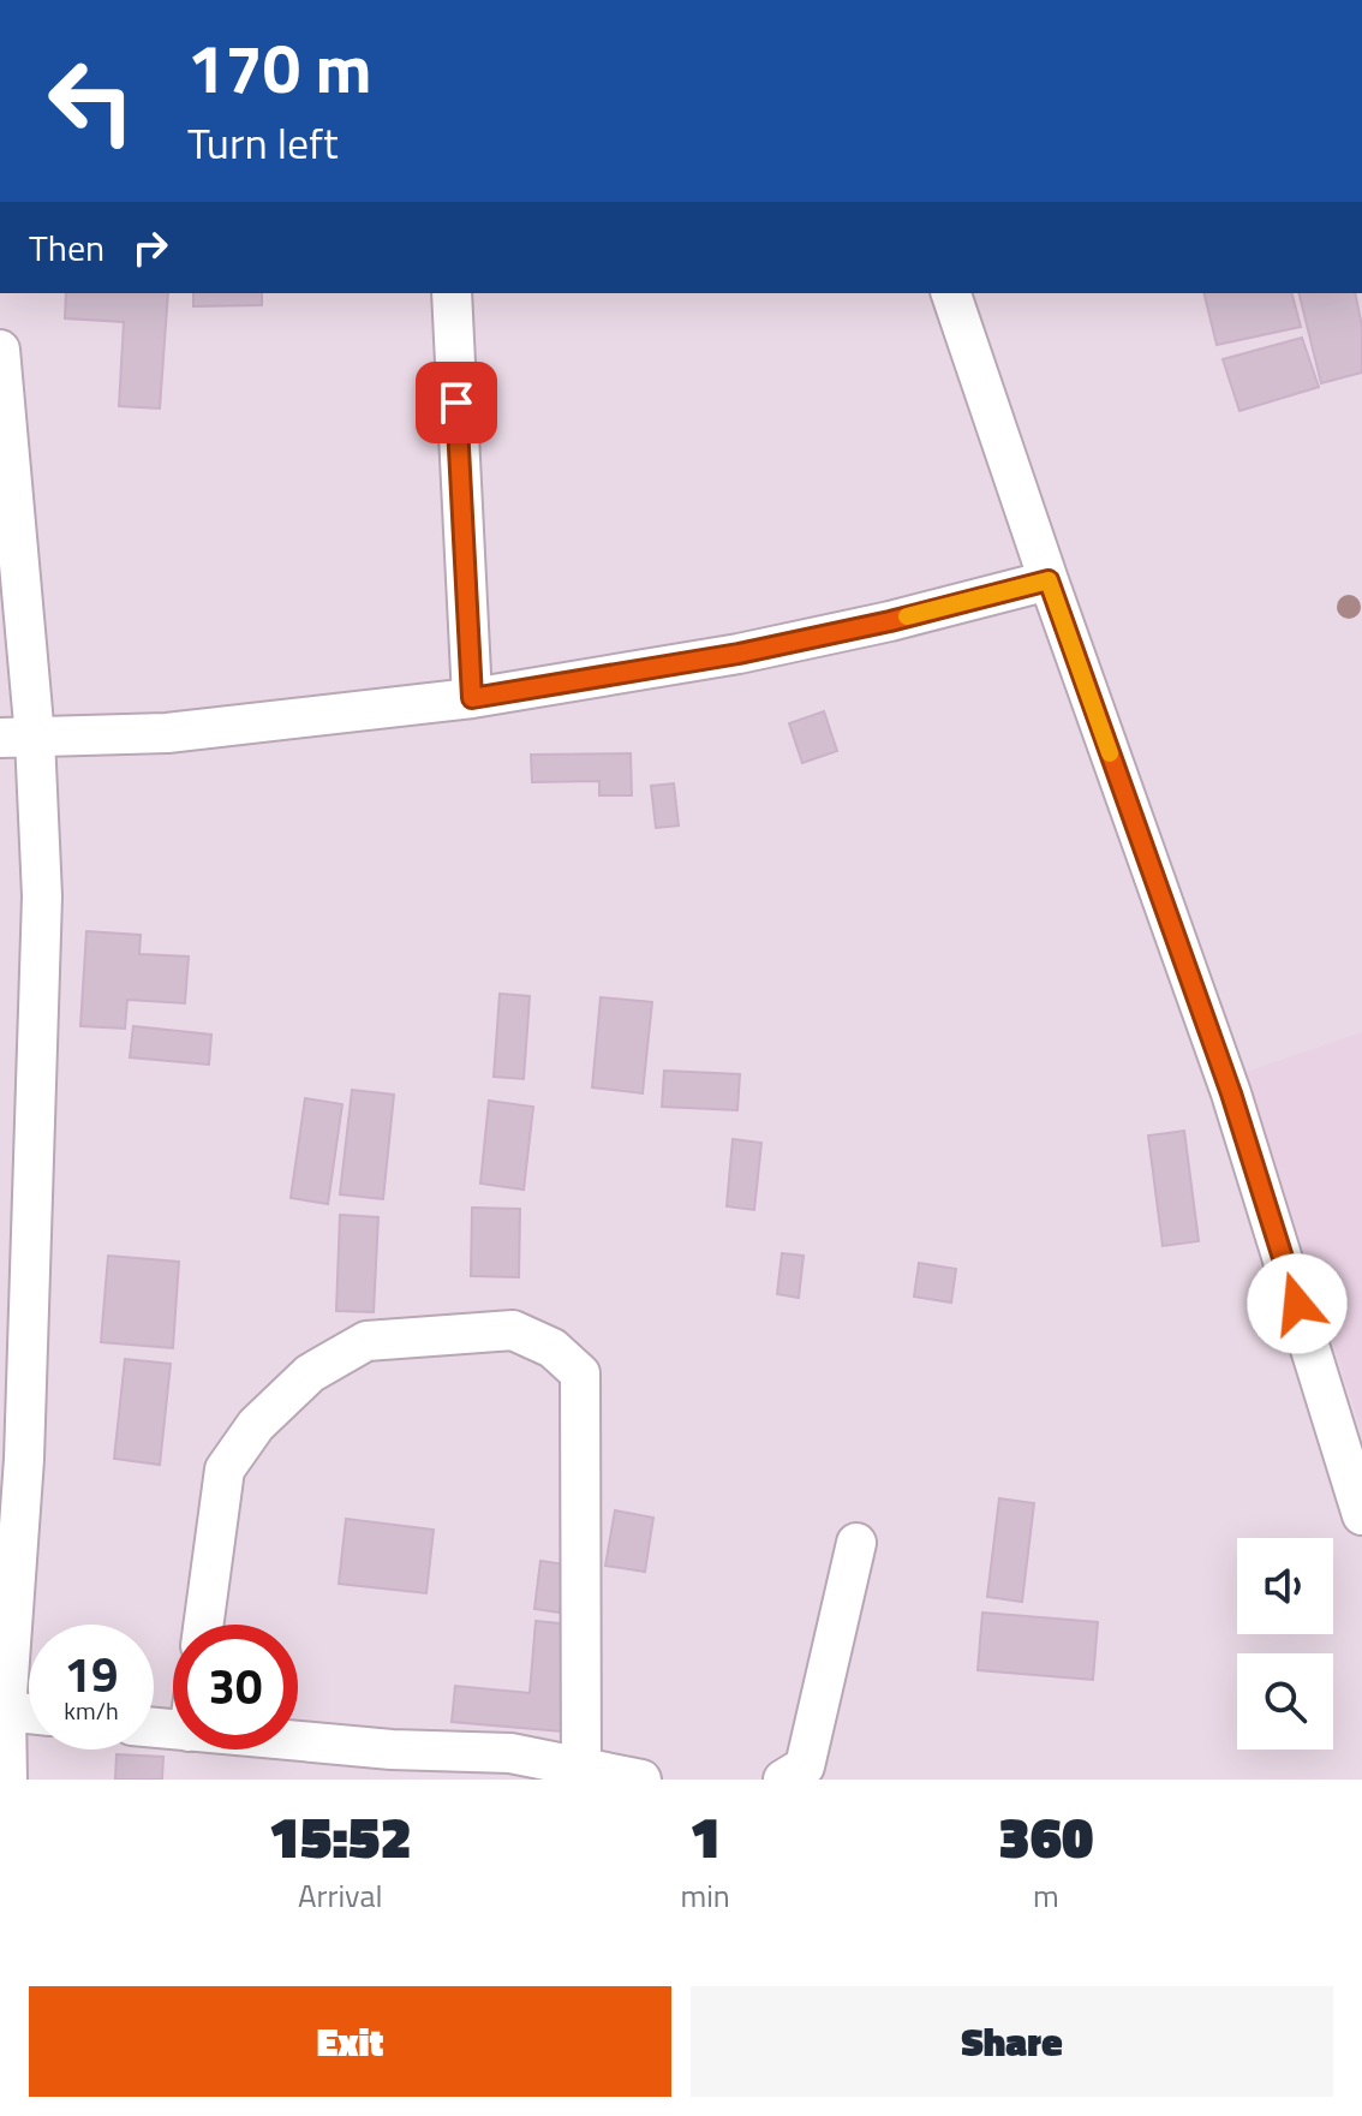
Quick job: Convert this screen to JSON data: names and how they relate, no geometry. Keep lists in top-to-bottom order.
{
  "page": {
    "turn": ["170 m", "Turn left"],
    "then": "Then",
    "speed": "19 km/h",
    "limit": "30",
    "eta": [
      "15:52",
      "Arrival",
      "1",
      "min",
      "360",
      "m"
    ],
    "buttons": ["Exit", "Share"]
  }
}
